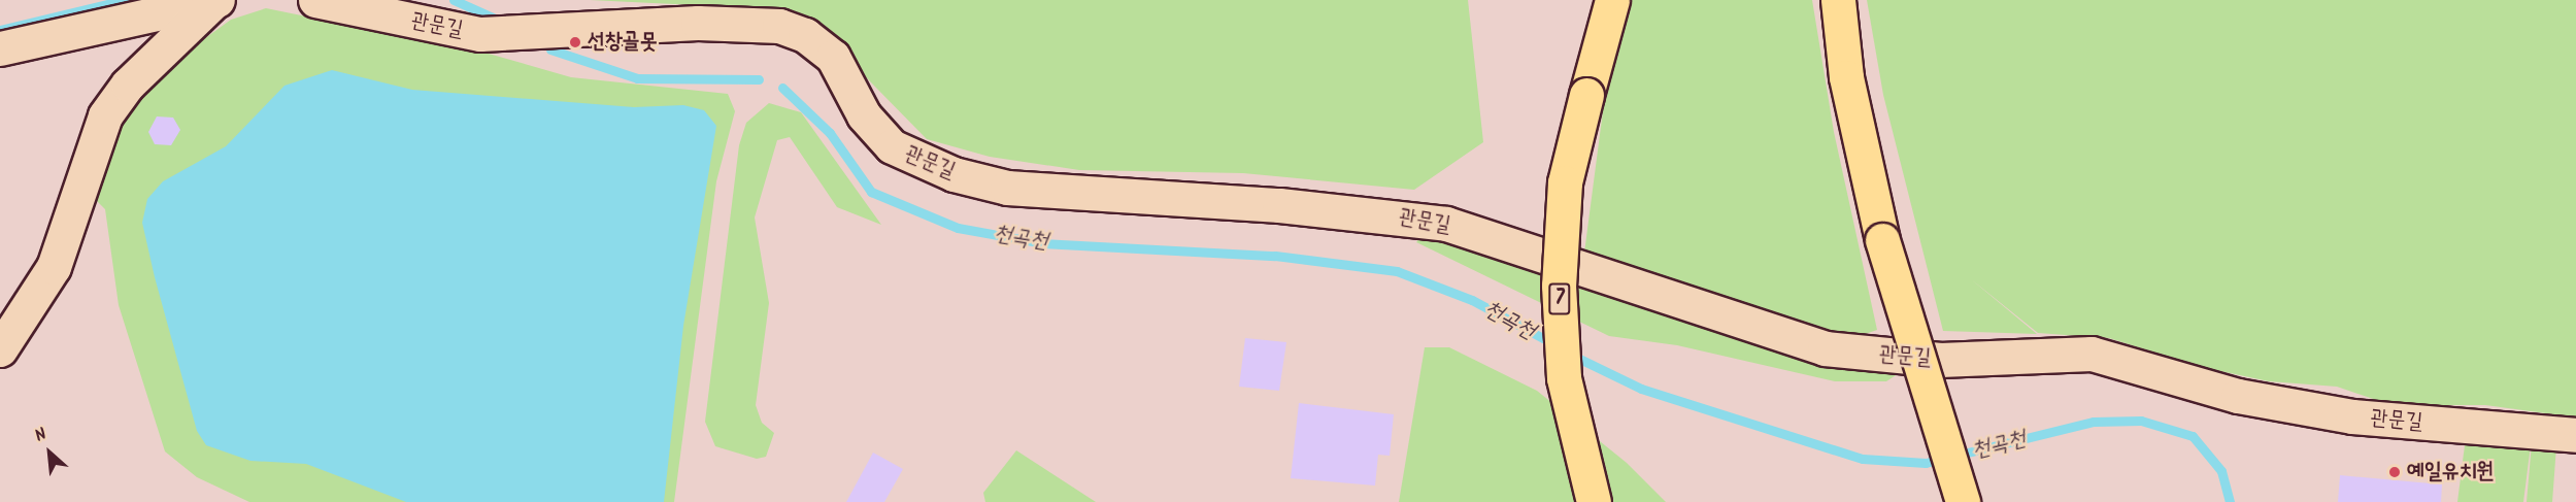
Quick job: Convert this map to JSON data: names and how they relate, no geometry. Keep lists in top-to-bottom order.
{
  "streets": {
    "highway": ["7"],
    "street": ["관문길"]
  },
  "water": ["천곡천"],
  "places": ["선창골못", "예일유치원"],
  "north": "top left"
}
